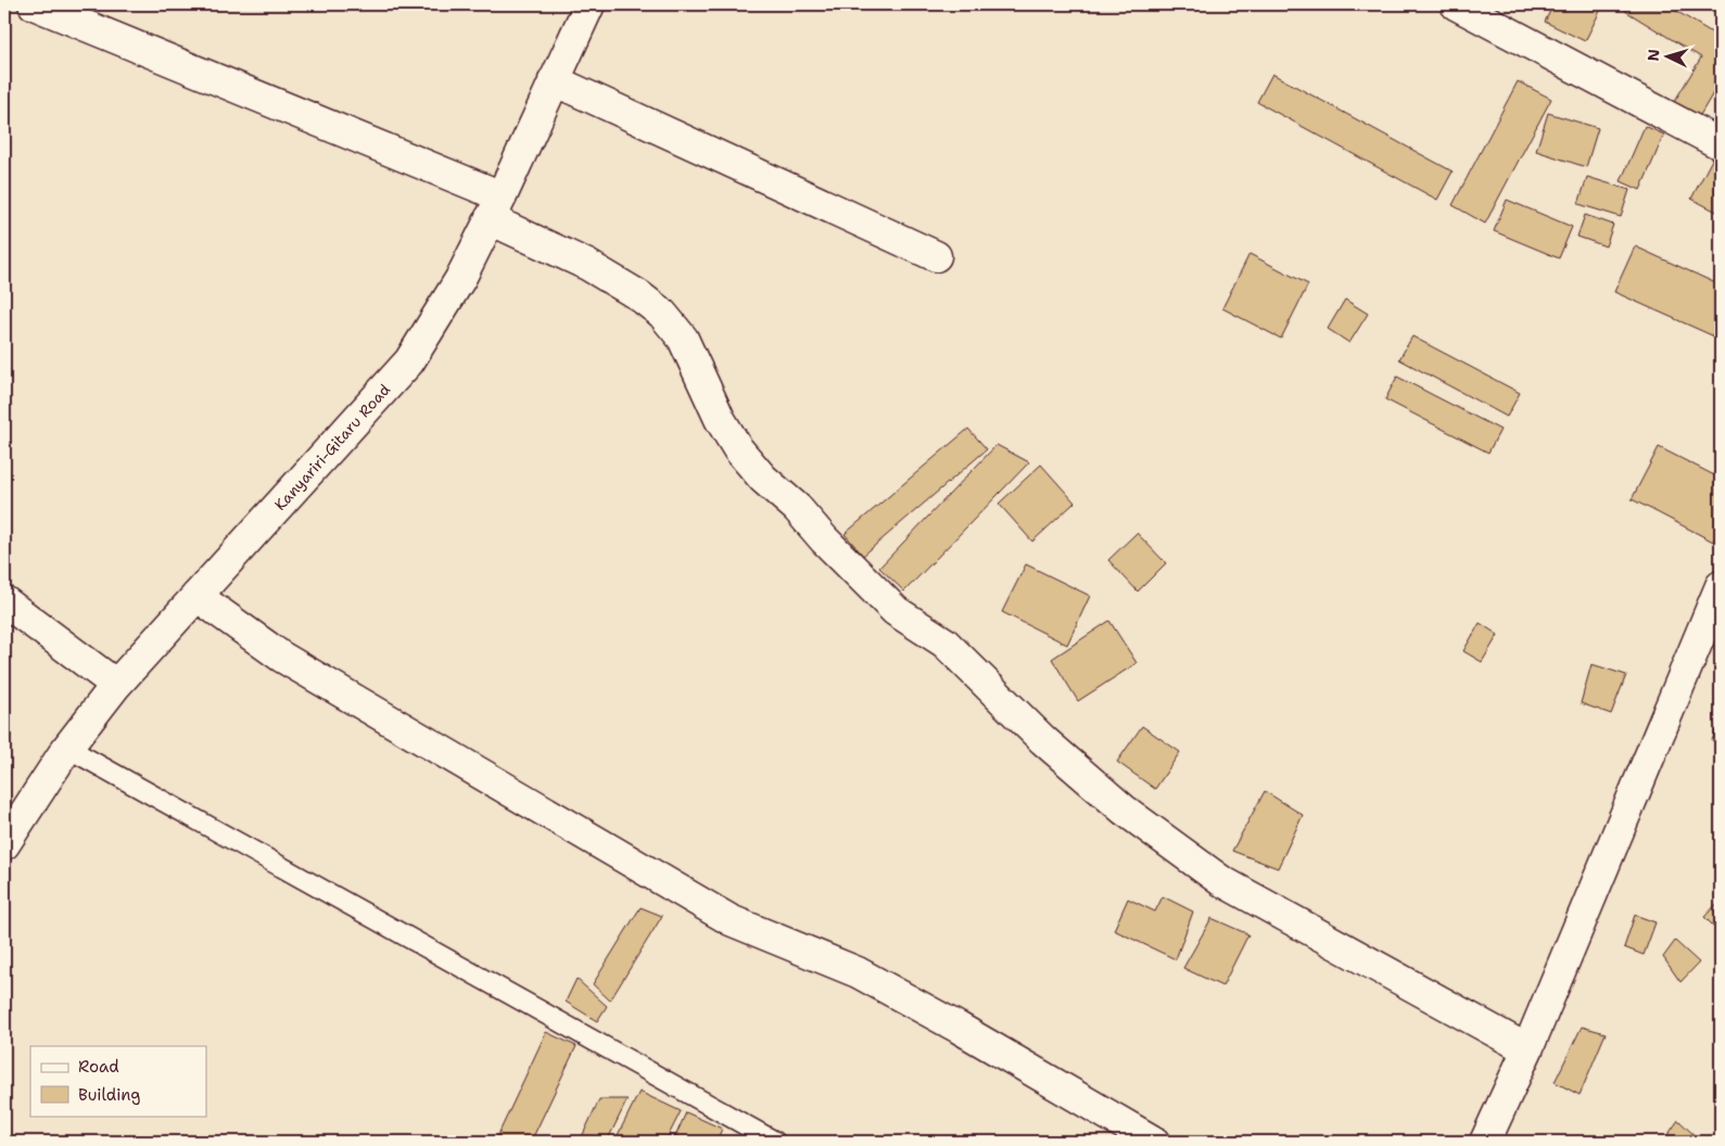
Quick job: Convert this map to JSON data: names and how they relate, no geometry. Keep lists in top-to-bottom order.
{
  "streets": {
    "street": ["Kanyariri-Gitaru Road"]
  },
  "legend": ["Road", "Building"],
  "north": "left"
}
